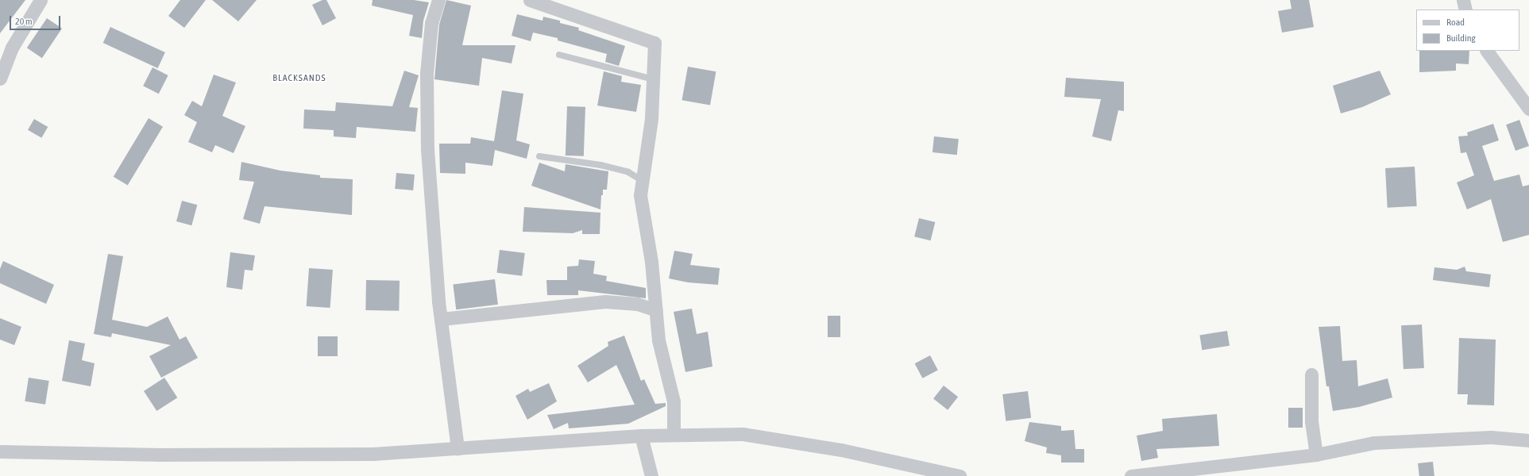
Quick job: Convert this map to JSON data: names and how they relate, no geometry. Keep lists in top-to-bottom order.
{
  "districts": ["BLACKSANDS"],
  "legend": ["Road", "Building"],
  "scale_bar": "20 m"
}
